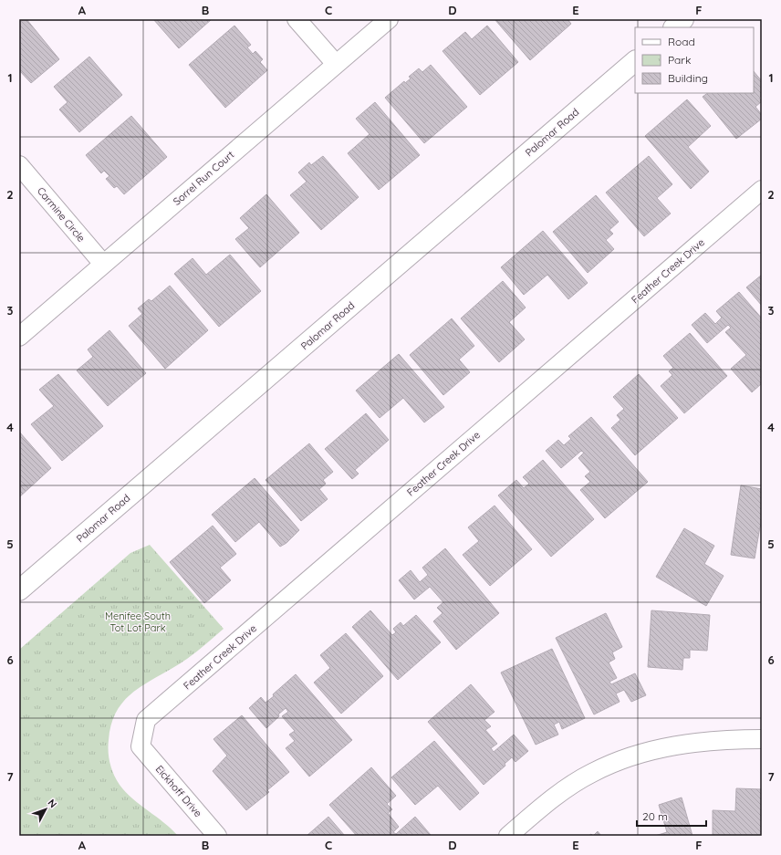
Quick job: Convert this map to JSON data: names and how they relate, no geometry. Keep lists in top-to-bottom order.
{
  "streets": {
    "street": [
      "Palomar Road",
      "Sorrel Run Court",
      "Carmine Circle",
      "Feather Creek Drive",
      "Eickhoff Drive"
    ]
  },
  "crossings": [
    ["Sorrel Run Court", "Carmine Circle"],
    ["Feather Creek Drive", "Eickhoff Drive"]
  ],
  "parks": ["Menifee South Tot Lot Park"],
  "legend": ["Road", "Park", "Building"],
  "scale_bar": "20 m",
  "north": "top right",
  "grid": {
    "columns": [
      "A",
      "B",
      "C",
      "D",
      "E",
      "F"
    ],
    "rows": [
      "1",
      "2",
      "3",
      "4",
      "5",
      "6",
      "7"
    ]
  }
}
